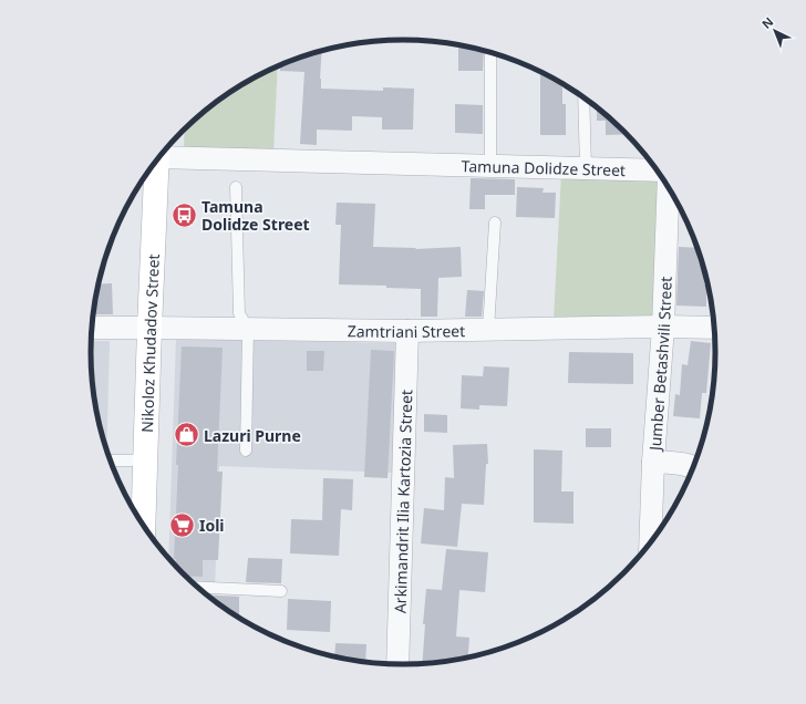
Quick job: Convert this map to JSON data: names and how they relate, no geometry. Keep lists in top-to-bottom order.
{
  "streets": {
    "main road": ["Nikoloz Khudadov Street"],
    "street": [
      "Tamuna Dolidze Street",
      "Zamtriani Street",
      "Jumber Betashvili Street",
      "Arkimandrit Ilia Kartozia Street"
    ]
  },
  "crossings": [
    ["Zamtriani Street", "Nikoloz Khudadov Street"],
    ["Zamtriani Street", "Jumber Betashvili Street"],
    ["Zamtriani Street", "Arkimandrit Ilia Kartozia Street"]
  ],
  "places": {
    "bus stop": ["Tamuna Dolidze Street"],
    "shop": ["Lazuri Purne"],
    "supermarket": ["Ioli"]
  },
  "north": "top left"
}
